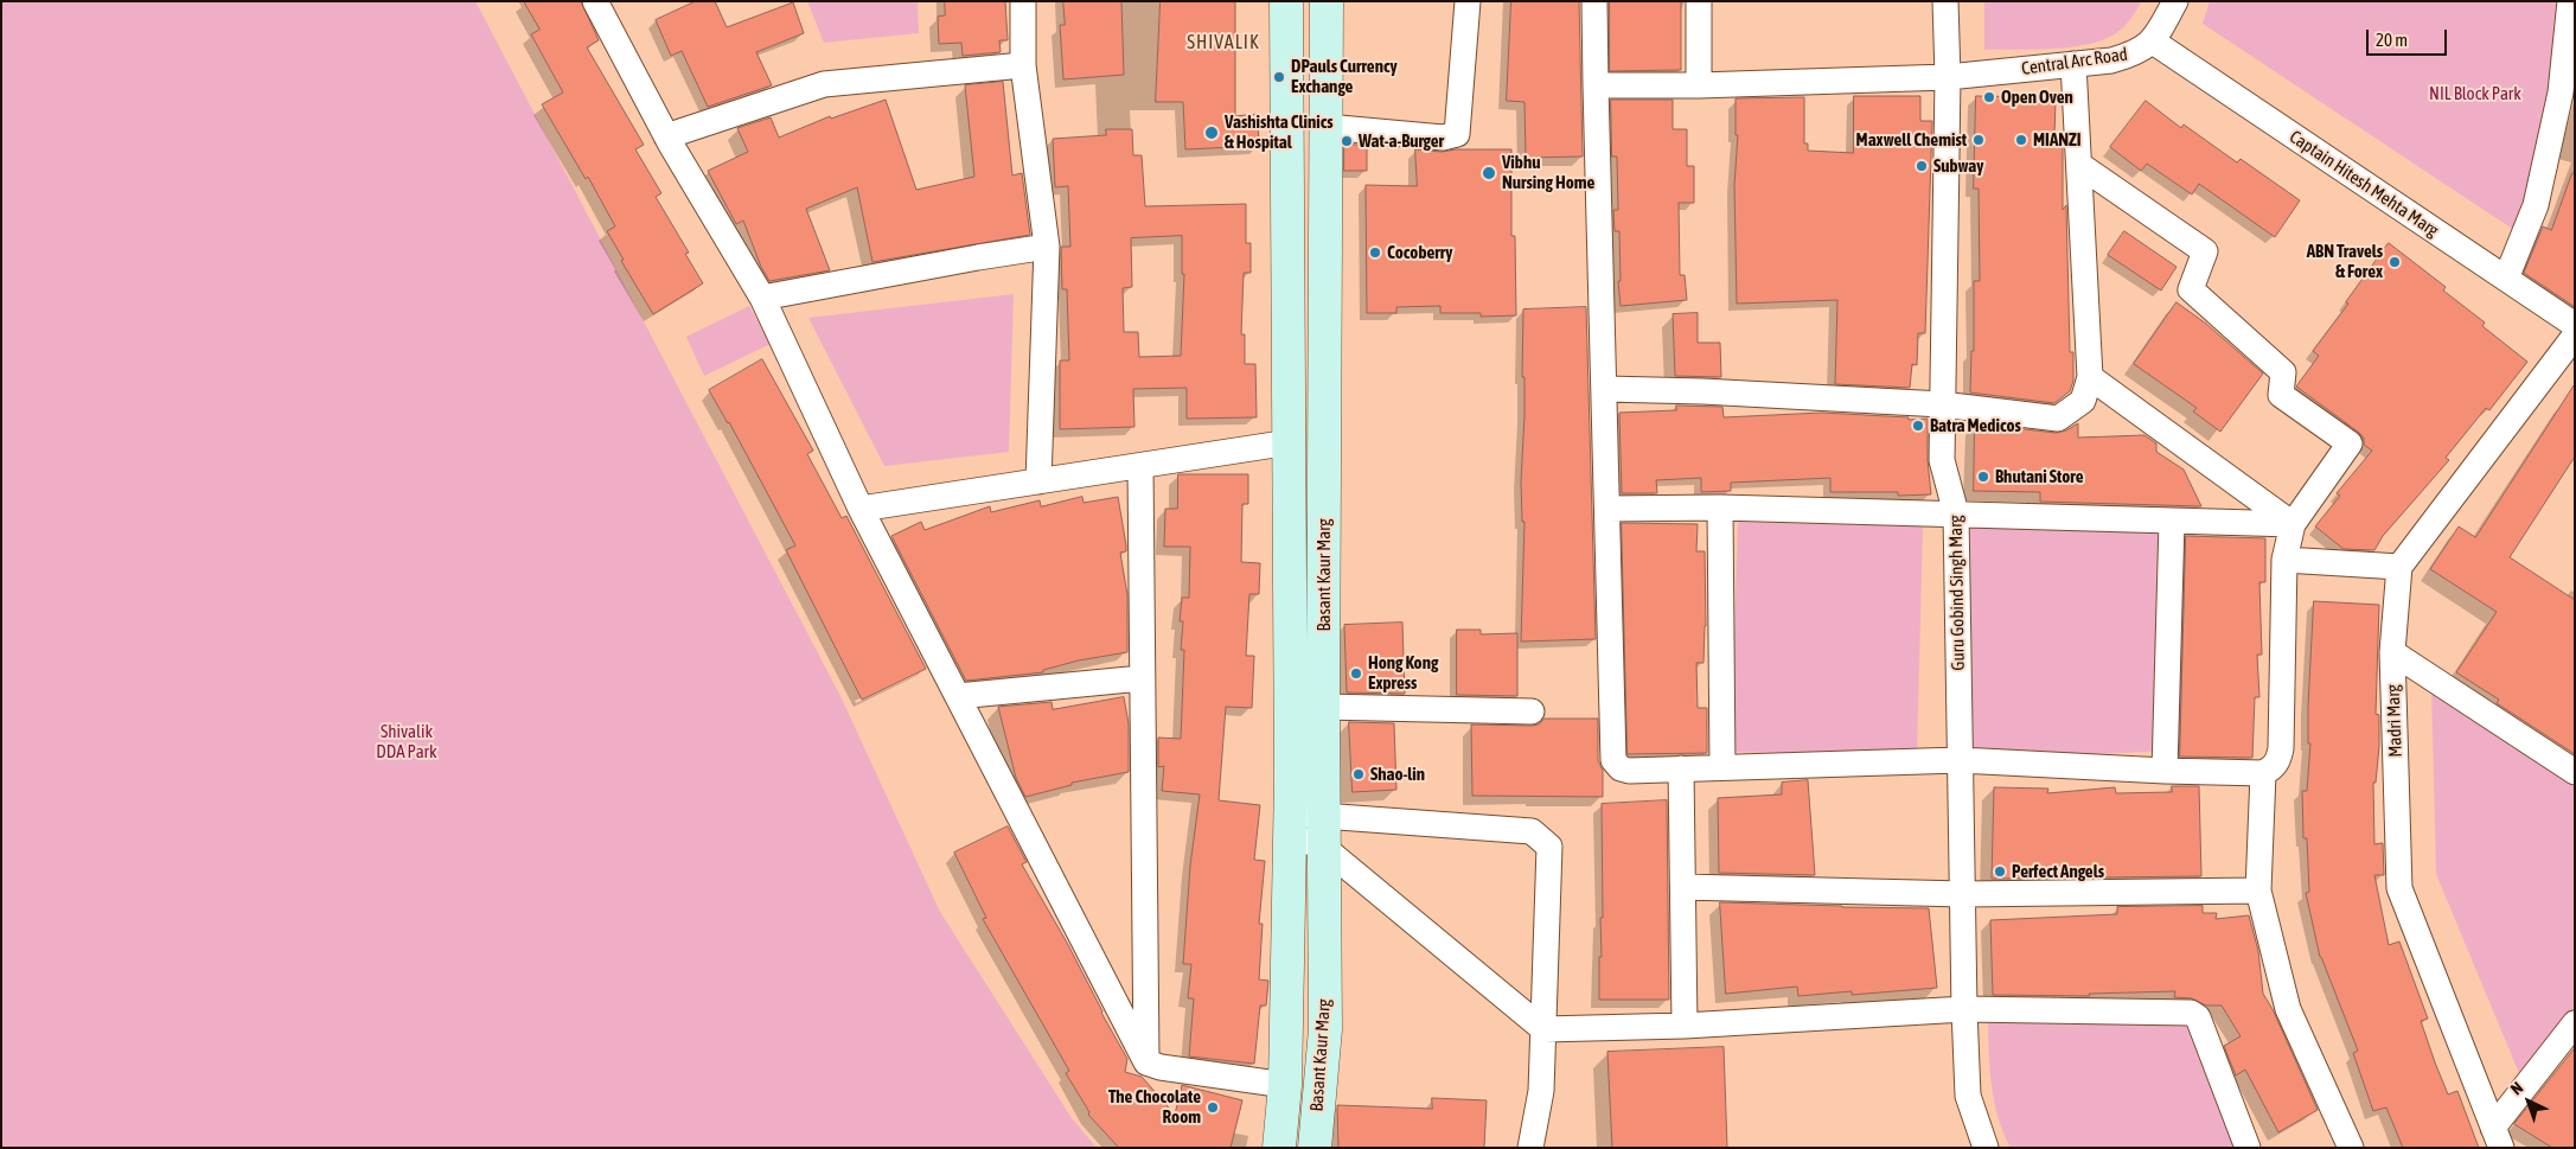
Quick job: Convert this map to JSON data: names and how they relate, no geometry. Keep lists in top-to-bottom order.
{
  "streets": {
    "main road": ["Basant Kaur Marg"],
    "street": [
      "Central Arc Road",
      "Captain Hitesh Mehta Marg",
      "Guru Gobind Singh Marg",
      "Madri Marg"
    ]
  },
  "crossings": [
    ["Central Arc Road", "Captain Hitesh Mehta Marg"],
    ["Central Arc Road", "Guru Gobind Singh Marg"]
  ],
  "districts": ["SHIVALIK"],
  "parks": ["NIL Block Park", "Shivalik DDA Park"],
  "places": [
    "DPauls Currency Exchange",
    "Open Oven",
    "Vashishta Clinics & Hospital",
    "Maxwell Chemist",
    "MIANZI",
    "Wat-a-Burger",
    "Subway",
    "Vibhu Nursing Home",
    "Cocoberry",
    "ABN Travels & Forex",
    "Batra Medicos",
    "Bhutani Store",
    "Hong Kong Express",
    "Shao-lin",
    "Perfect Angels",
    "The Chocolate Room"
  ],
  "scale_bar": "20 m",
  "north": "top left"
}
